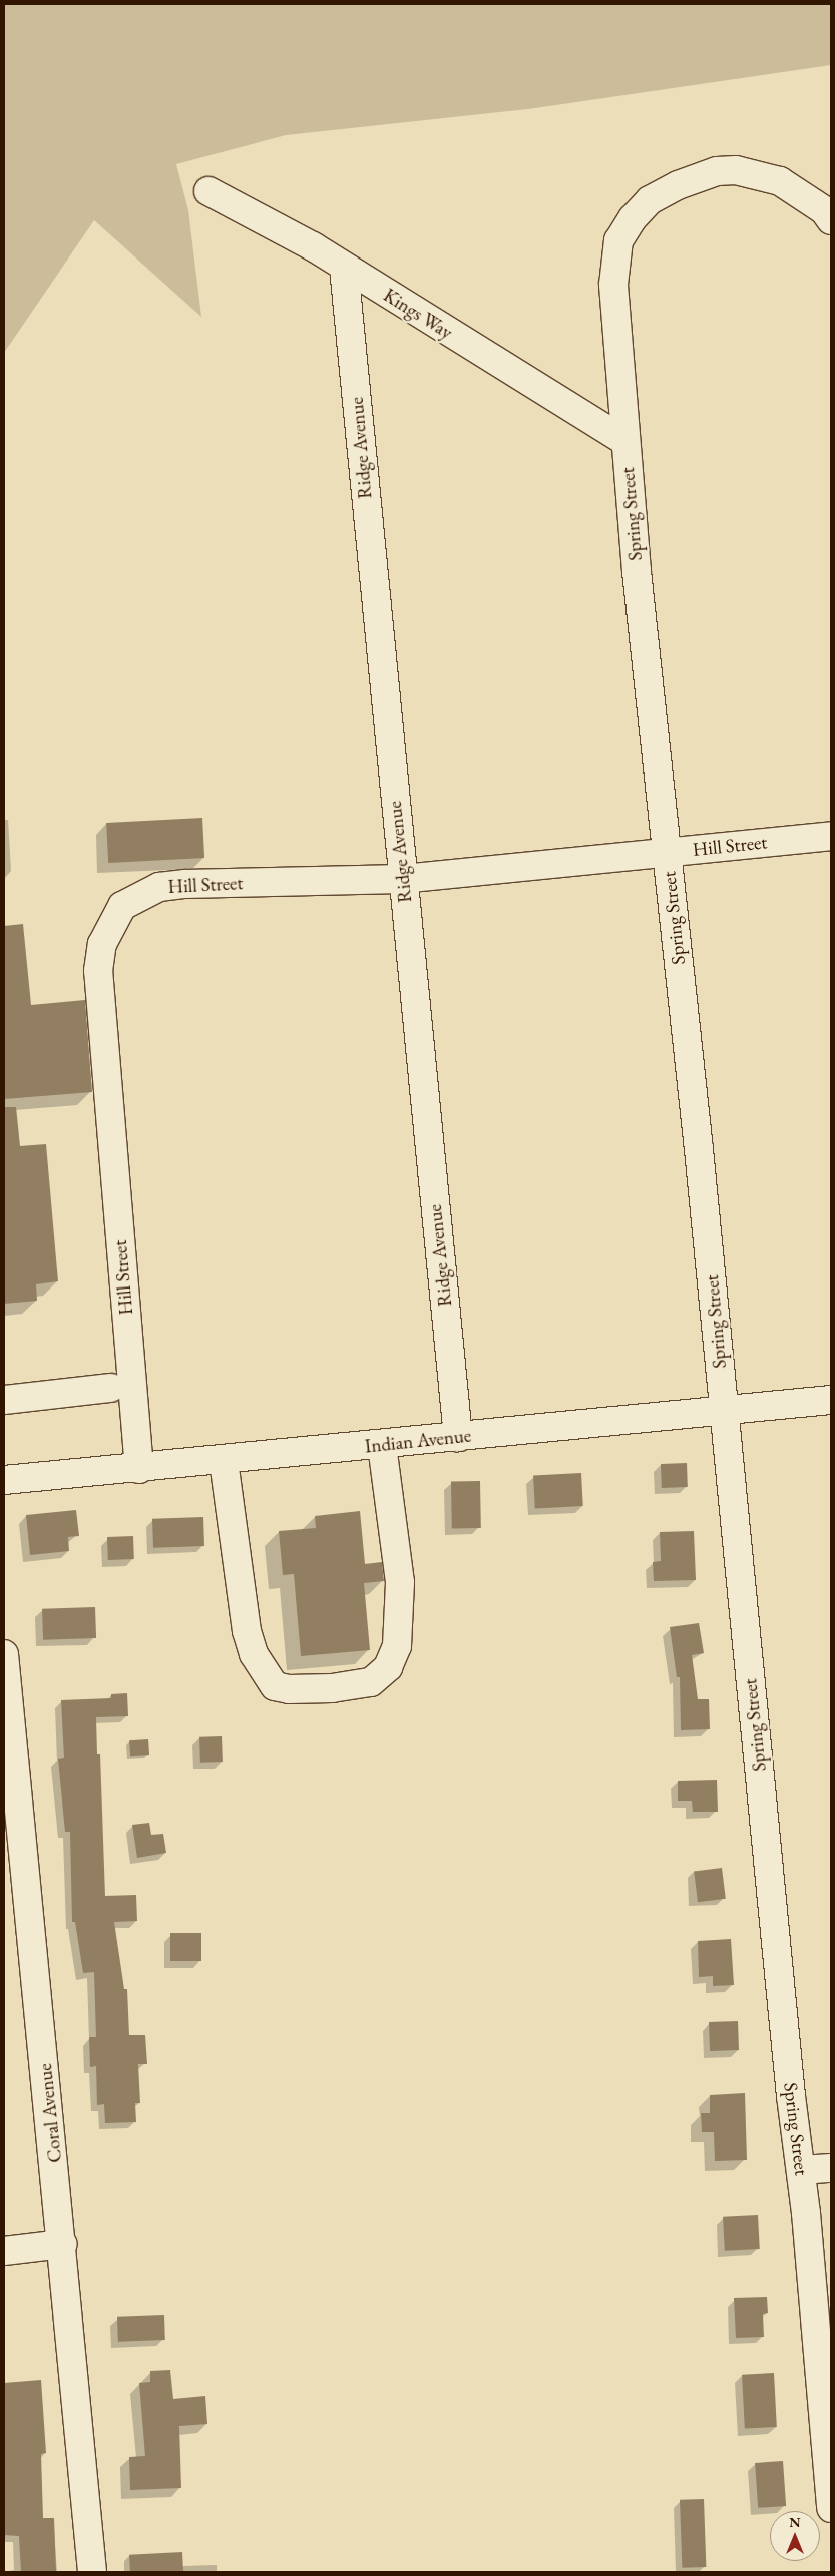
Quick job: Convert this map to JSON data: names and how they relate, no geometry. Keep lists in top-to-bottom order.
{
  "streets": {
    "street": [
      "Kings Way",
      "Ridge Avenue",
      "Spring Street",
      "Hill Street",
      "Indian Avenue",
      "Coral Avenue"
    ]
  },
  "crossings": [
    ["Kings Way", "Ridge Avenue"],
    ["Kings Way", "Spring Street"],
    ["Ridge Avenue", "Hill Street"],
    ["Ridge Avenue", "Indian Avenue"],
    ["Spring Street", "Hill Street"],
    ["Spring Street", "Indian Avenue"],
    ["Hill Street", "Indian Avenue"]
  ],
  "north": "top"
}
